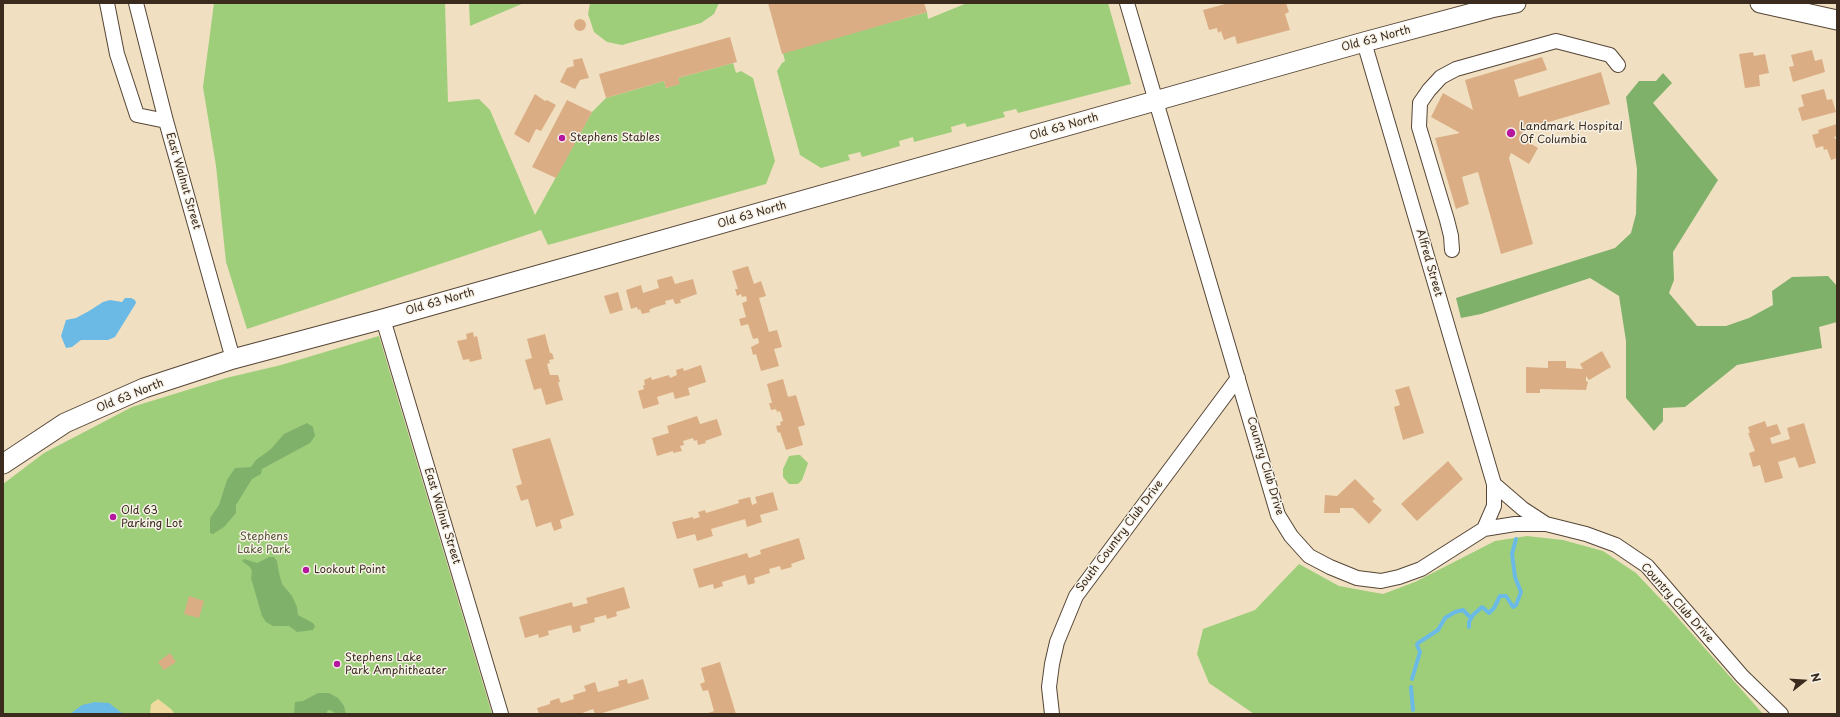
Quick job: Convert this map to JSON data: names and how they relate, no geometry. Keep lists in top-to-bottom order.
{
  "streets": {
    "main road": ["Old 63 North"],
    "street": [
      "East Walnut Street",
      "Alfred Street",
      "Country Club Drive",
      "South Country Club Drive"
    ]
  },
  "crossings": [
    ["Old 63 North", "East Walnut Street"],
    ["Old 63 North", "Alfred Street"],
    ["Old 63 North", "Country Club Drive"],
    ["Alfred Street", "Country Club Drive"],
    ["Country Club Drive", "South Country Club Drive"]
  ],
  "parks": ["Stephens Lake Park"],
  "places": [
    "Landmark Hospital Of Columbia",
    "Stephens Stables",
    "Old 63 Parking Lot",
    "Lookout Point",
    "Stephens Lake Park Amphitheater"
  ],
  "north": "right"
}
